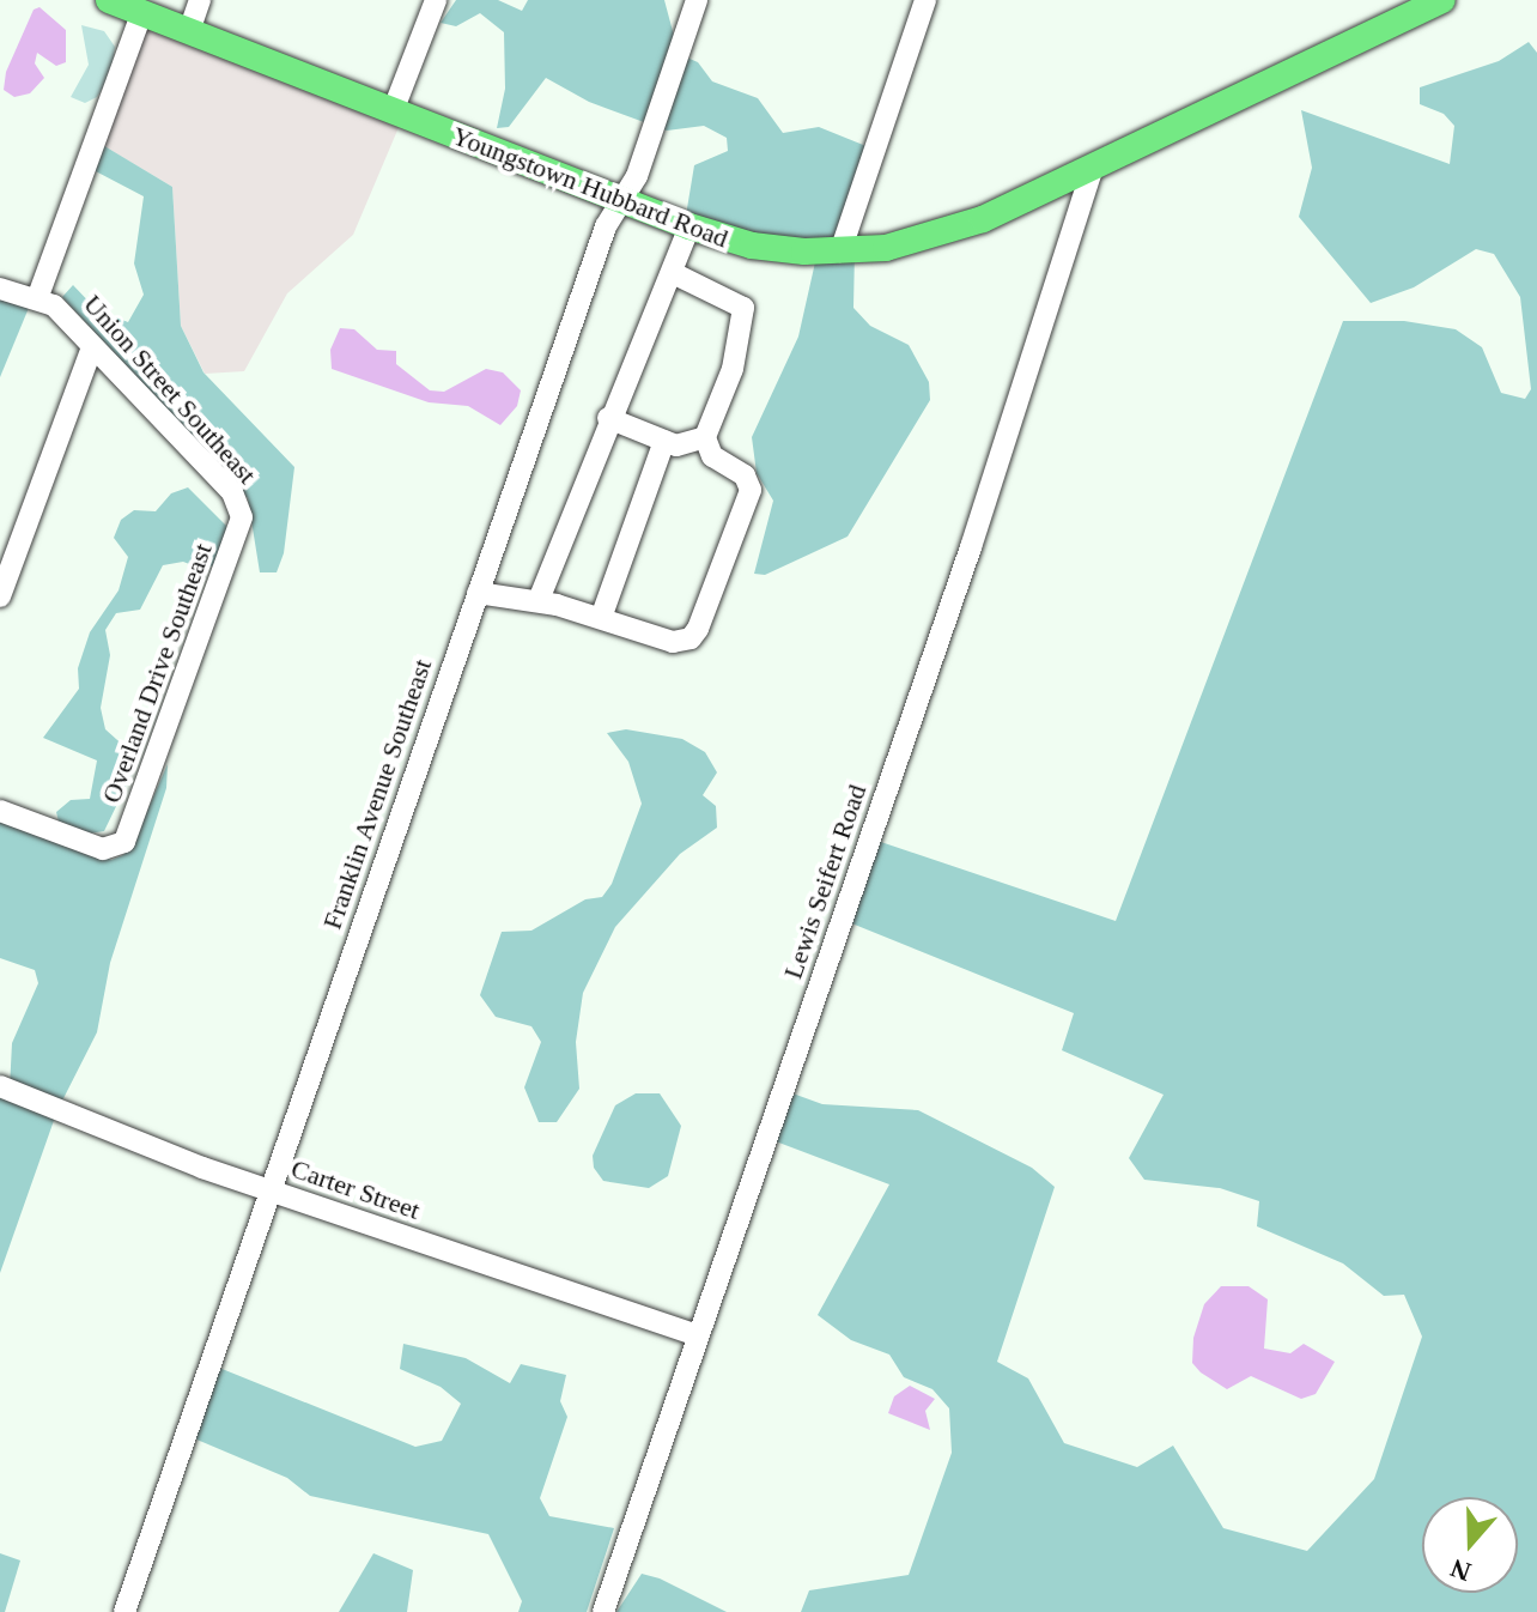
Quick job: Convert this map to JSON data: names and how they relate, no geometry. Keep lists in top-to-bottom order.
{
  "streets": {
    "main road": ["Youngstown Hubbard Road"],
    "street": [
      "Union Street Southeast",
      "Overland Drive Southeast",
      "Franklin Avenue Southeast",
      "Lewis Seifert Road",
      "Carter Street"
    ]
  },
  "crossings": [
    ["Youngstown Hubbard Road", "Franklin Avenue Southeast"],
    ["Youngstown Hubbard Road", "Lewis Seifert Road"],
    ["Union Street Southeast", "Overland Drive Southeast"],
    ["Franklin Avenue Southeast", "Carter Street"],
    ["Lewis Seifert Road", "Carter Street"]
  ],
  "north": "bottom"
}
